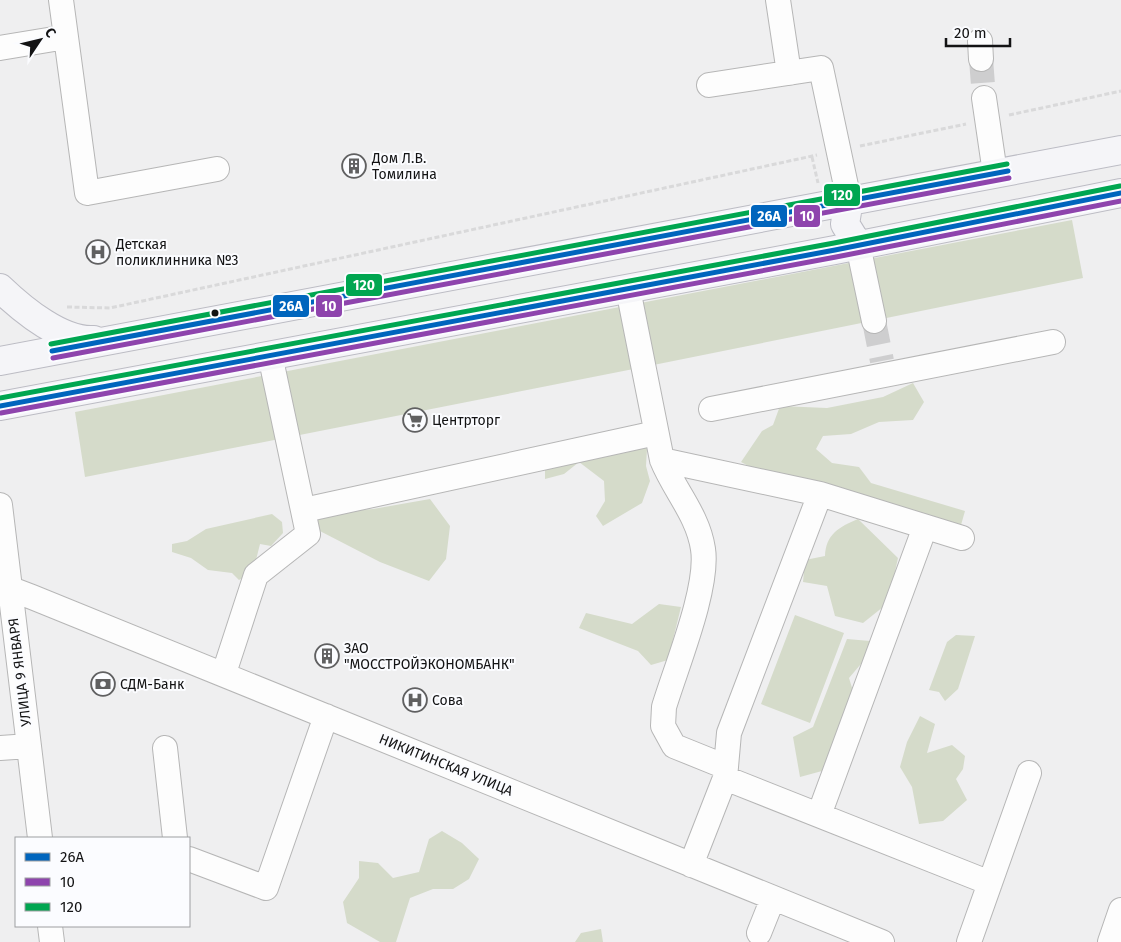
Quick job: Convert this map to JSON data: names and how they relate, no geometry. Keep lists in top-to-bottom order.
{
  "streets": {
    "street": ["УЛИЦА 9 ЯНВАРЯ", "НИКИТИНСКАЯ УЛИЦА"]
  },
  "crossings": [
    ["УЛИЦА 9 ЯНВАРЯ", "НИКИТИНСКАЯ УЛИЦА"]
  ],
  "places": {
    "building": ["Дом Л.В. Томилина", "ЗАО \"МОССТРОЙЭКОНОМБАНК\""],
    "hospital": ["Детская поликлинника №3", "Сова"],
    "supermarket": ["Центрторг"],
    "bank": ["СДМ-Банк"]
  },
  "lines": ["transit line 120", "transit line 26А", "transit line 10"],
  "legend": ["26А", "10", "120"],
  "scale_bar": "20 m",
  "north": "top right"
}
